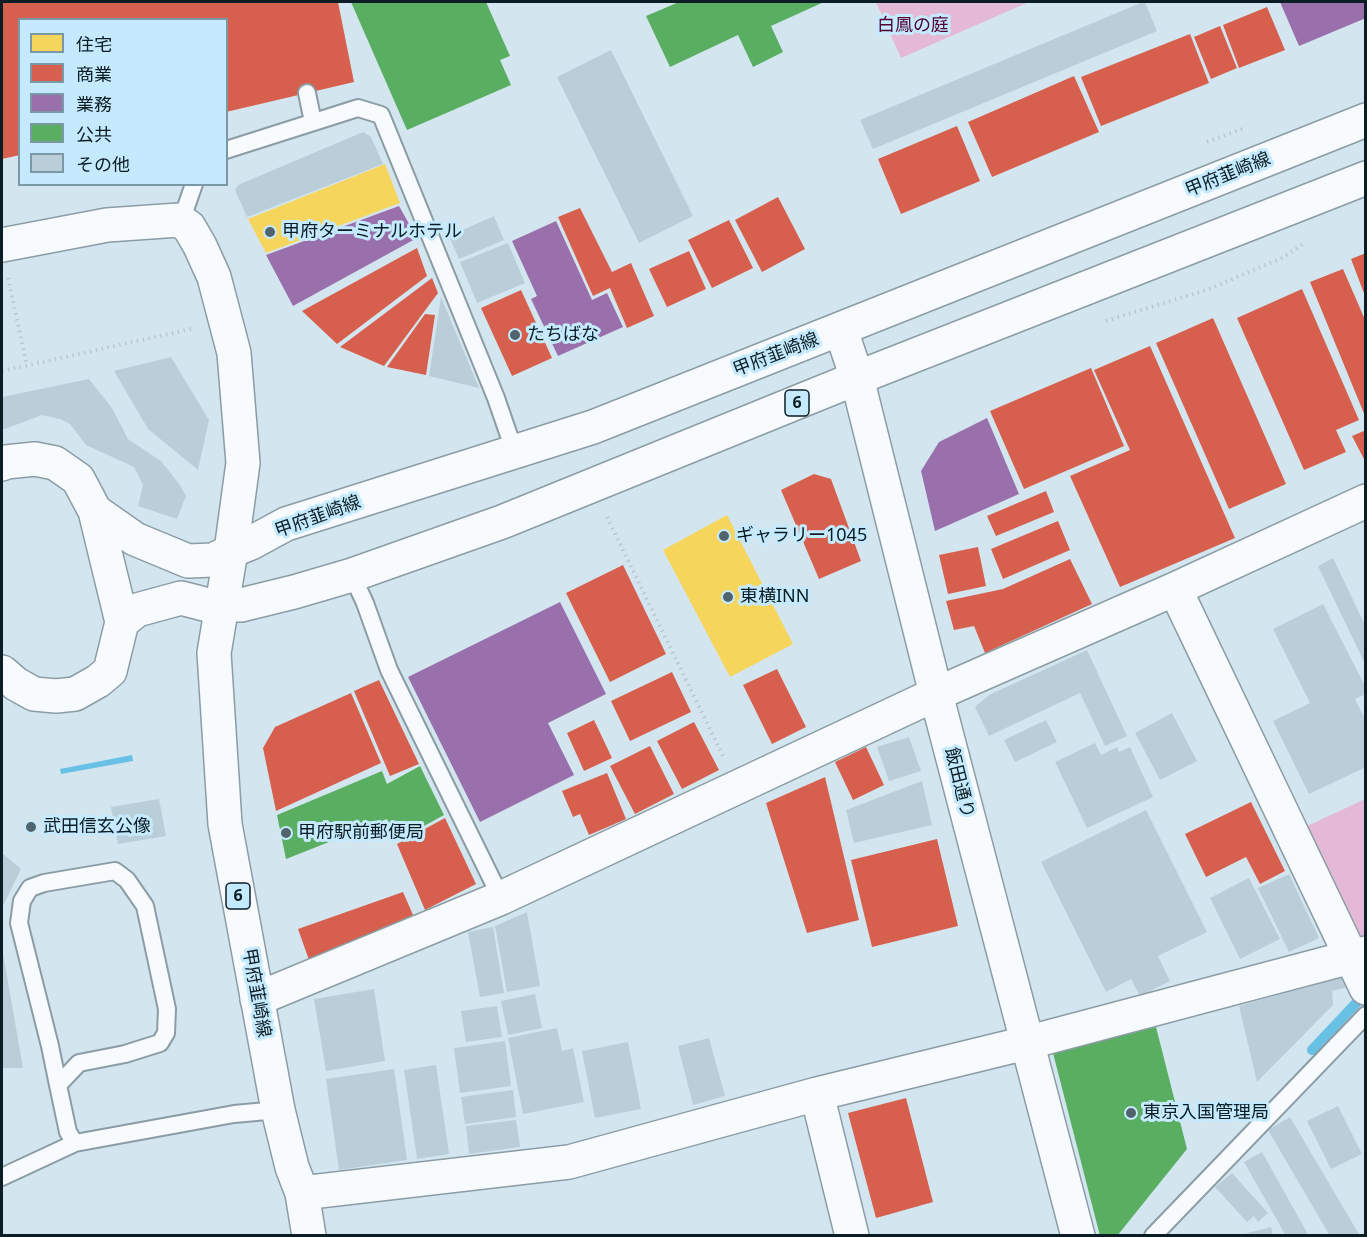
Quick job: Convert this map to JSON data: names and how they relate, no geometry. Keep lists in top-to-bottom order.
{
  "streets": {
    "street": ["甲府韮崎線", "6", "飯田通り"]
  },
  "crossings": [
    ["甲府韮崎線", "6"],
    ["甲府韮崎線", "飯田通り"],
    ["6", "飯田通り"]
  ],
  "parks": ["白鳳の庭"],
  "places": [
    "甲府ターミナルホテル",
    "たちばな",
    "ギャラリー1045",
    "東横INN",
    "武田信玄公像",
    "甲府駅前郵便局",
    "東京入国管理局"
  ],
  "legend": [
    "住宅",
    "商業",
    "業務",
    "公共",
    "その他"
  ]
}
